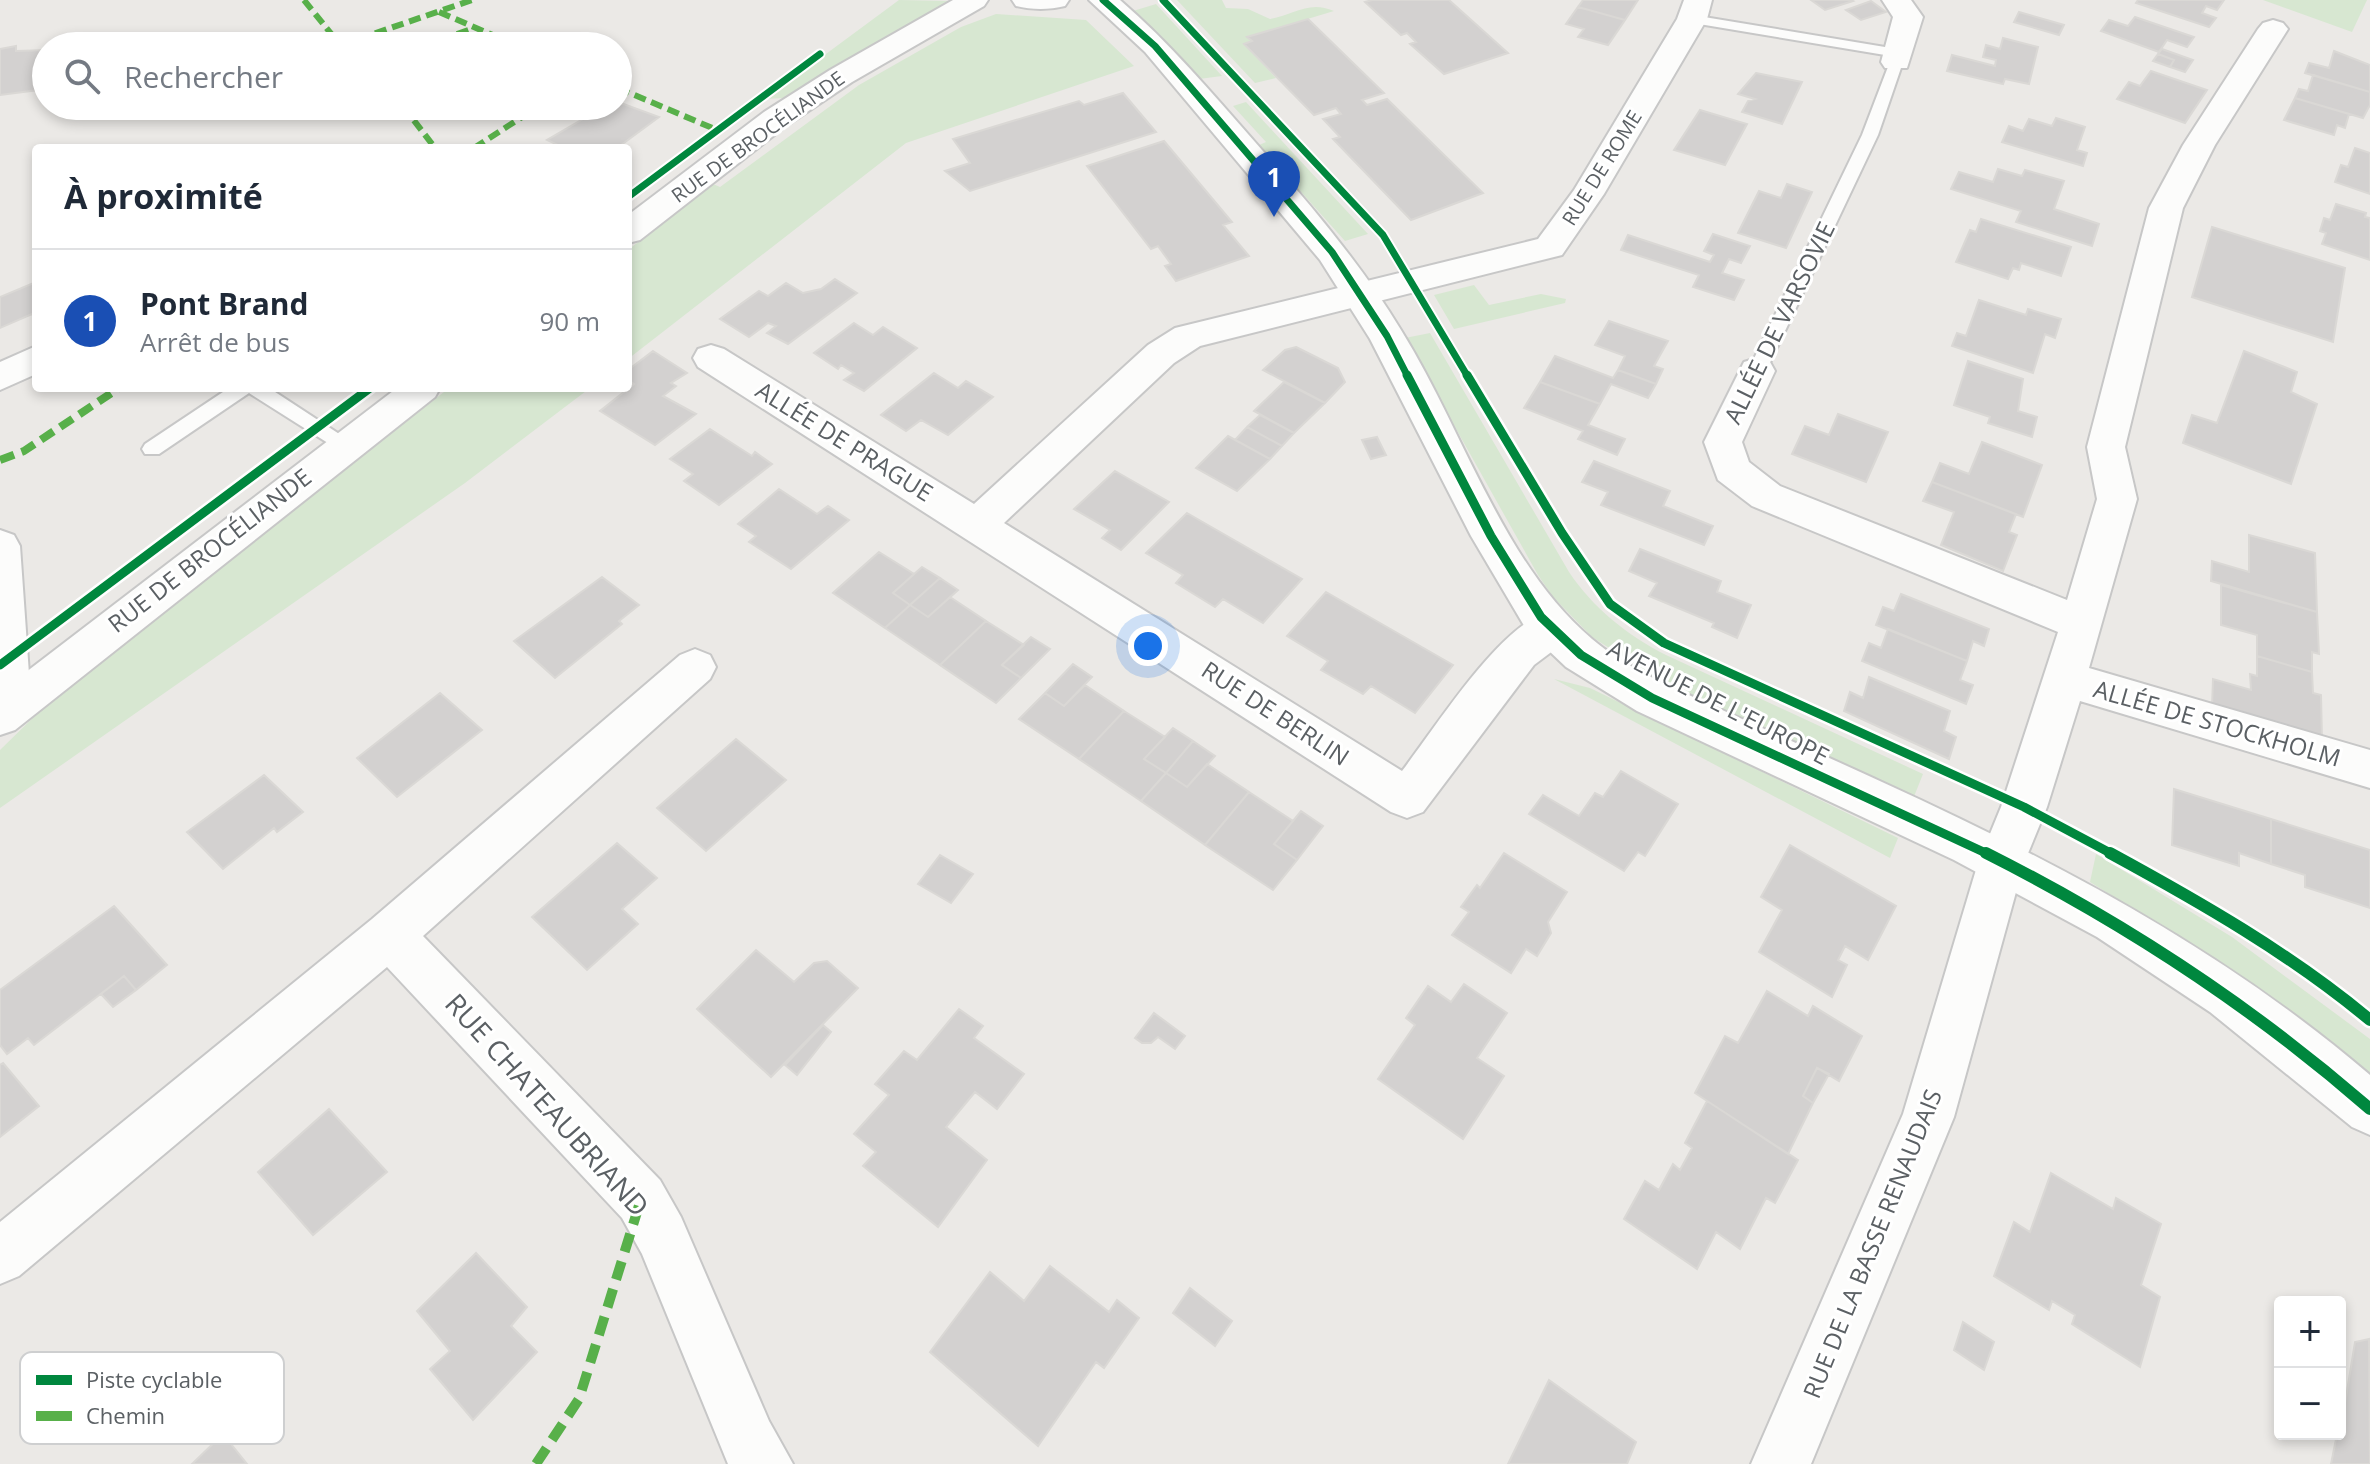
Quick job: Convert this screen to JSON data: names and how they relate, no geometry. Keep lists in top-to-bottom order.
{
  "streets": {
    "street": [
      "RUE DE BROCÉLIANDE",
      "RUE DE ROME",
      "ALLÉE DE VARSOVIE",
      "ALLÉE DE PRAGUE",
      "AVENUE DE L'EUROPE",
      "RUE DE BERLIN",
      "ALLÉE DE STOCKHOLM",
      "RUE CHATEAUBRIAND",
      "RUE DE LA BASSE RENAUDAIS"
    ]
  },
  "crossings": [
    ["RUE DE ROME", "AVENUE DE L'EUROPE"],
    ["ALLÉE DE VARSOVIE", "RUE DE LA BASSE RENAUDAIS"],
    ["ALLÉE DE PRAGUE", "RUE DE BERLIN"],
    ["AVENUE DE L'EUROPE", "RUE DE BERLIN"],
    ["AVENUE DE L'EUROPE", "RUE DE LA BASSE RENAUDAIS"],
    ["ALLÉE DE STOCKHOLM", "RUE DE LA BASSE RENAUDAIS"]
  ],
  "legend": ["Piste cyclable", "Chemin"],
  "page": {
    "search": "Rechercher",
    "heading": "À proximité",
    "pins": "1",
    "list": [
      {
        "mark": "1",
        "name": "Pont Brand",
        "note": "Arrêt de bus",
        "value": "90 m"
      }
    ],
    "map_buttons": ["+", "−"]
  }
}
